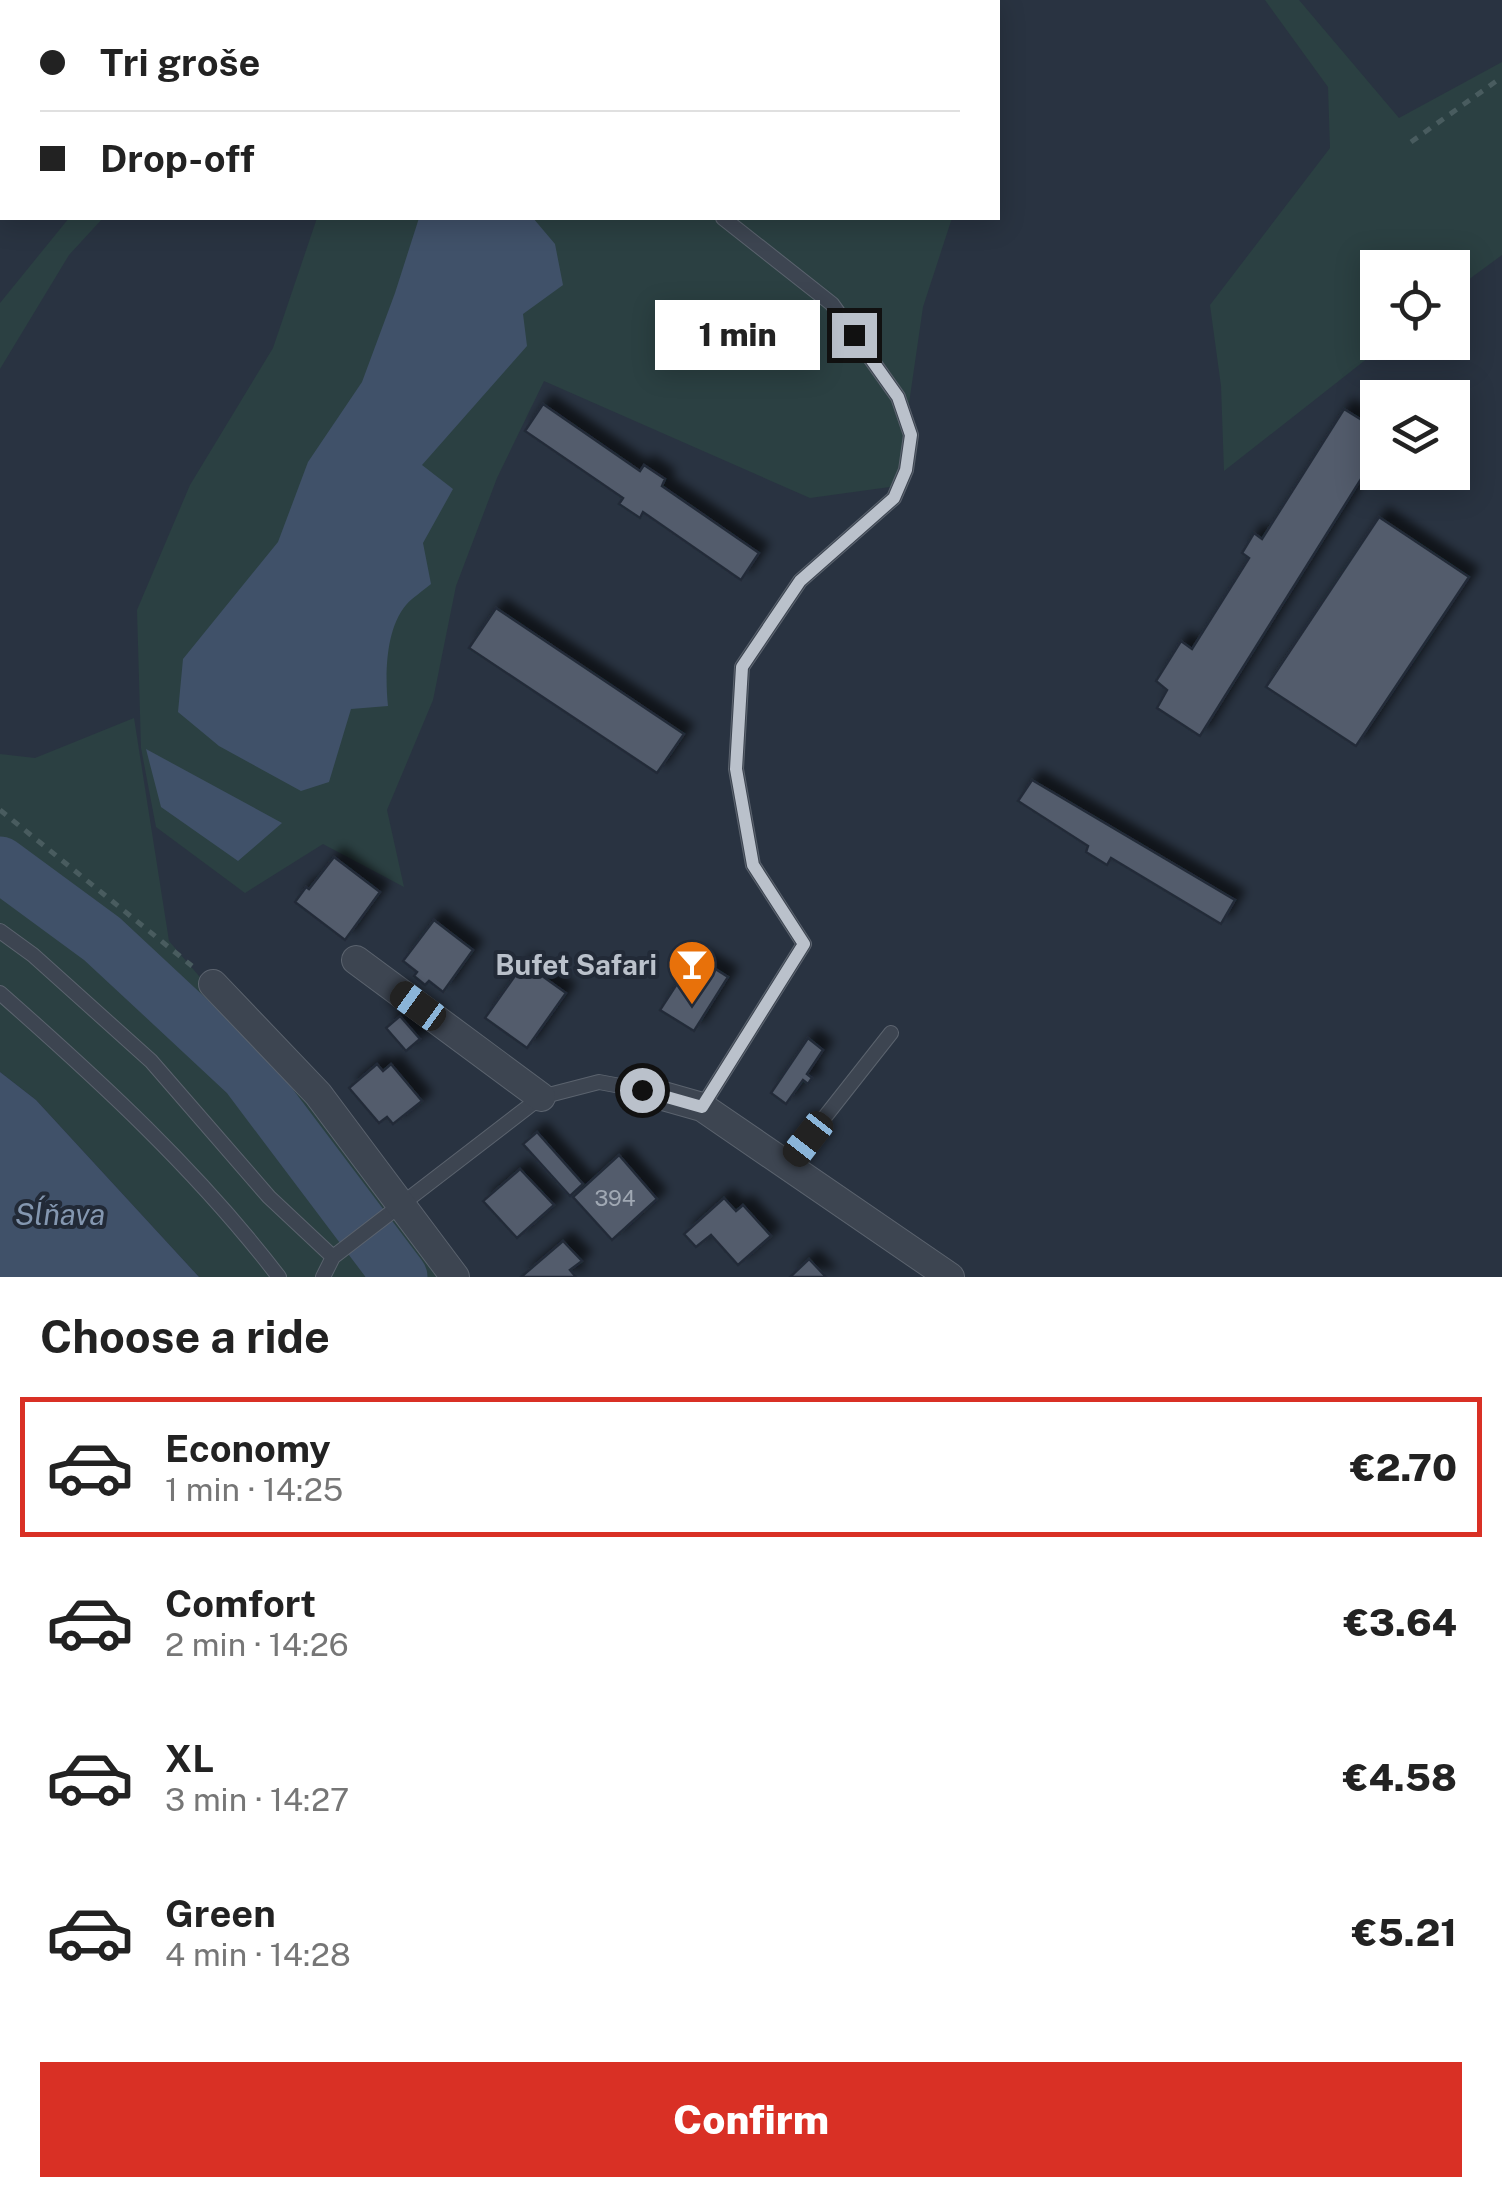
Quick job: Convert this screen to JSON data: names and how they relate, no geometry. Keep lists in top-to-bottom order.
{
  "water": ["Sĺňava"],
  "places": {
    "bar": ["Bufet Safari"]
  },
  "house_numbers": ["394"],
  "page": {
    "banner": ["Tri groše", "Drop-off"],
    "bubble": "1 min",
    "heading": "Choose a ride",
    "list": [
      {
        "name": "Economy",
        "note": "1 min · 14:25",
        "value": "€2.70"
      },
      {
        "name": "Comfort",
        "note": "2 min · 14:26",
        "value": "€3.64"
      },
      {
        "name": "XL",
        "note": "3 min · 14:27",
        "value": "€4.58"
      },
      {
        "name": "Green",
        "note": "4 min · 14:28",
        "value": "€5.21"
      }
    ],
    "buttons": "Confirm"
  }
}
